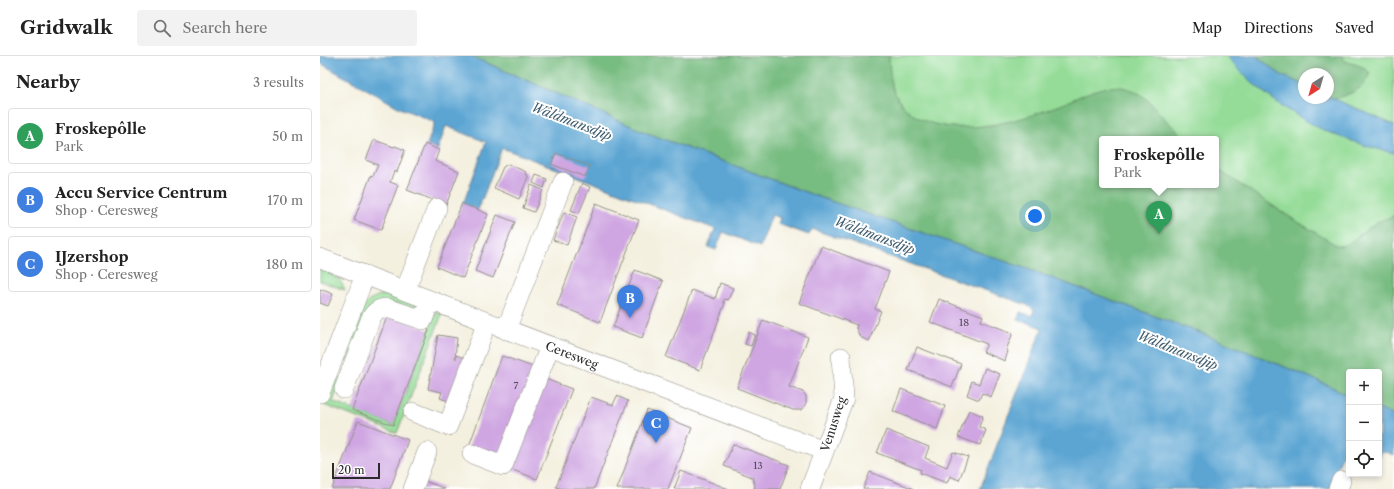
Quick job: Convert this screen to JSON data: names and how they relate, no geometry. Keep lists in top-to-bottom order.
{
  "streets": {
    "street": ["Ceresweg", "Venusweg"]
  },
  "crossings": [
    ["Ceresweg", "Venusweg"]
  ],
  "water": ["Wâldmansdjip"],
  "house_numbers": ["18", "7", "13"],
  "scale_bar": "20 m",
  "north": "bottom left",
  "page": {
    "header": "Gridwalk",
    "search": "Search here",
    "nav": ["Map", "Directions", "Saved"],
    "heading": ["Nearby", "3 results"],
    "list": [
      {
        "mark": "A",
        "name": "Froskepôlle",
        "note": "Park",
        "value": "50 m"
      },
      {
        "mark": "B",
        "name": "Accu Service Centrum",
        "note": "Shop · Ceresweg",
        "value": "170 m"
      },
      {
        "mark": "C",
        "name": "IJzershop",
        "note": "Shop · Ceresweg",
        "value": "180 m"
      }
    ],
    "popup": ["Froskepôlle", "Park"],
    "pins": ["A", "B", "C"],
    "map_buttons": ["+", "−"],
    "scale": "20 m"
  }
}
